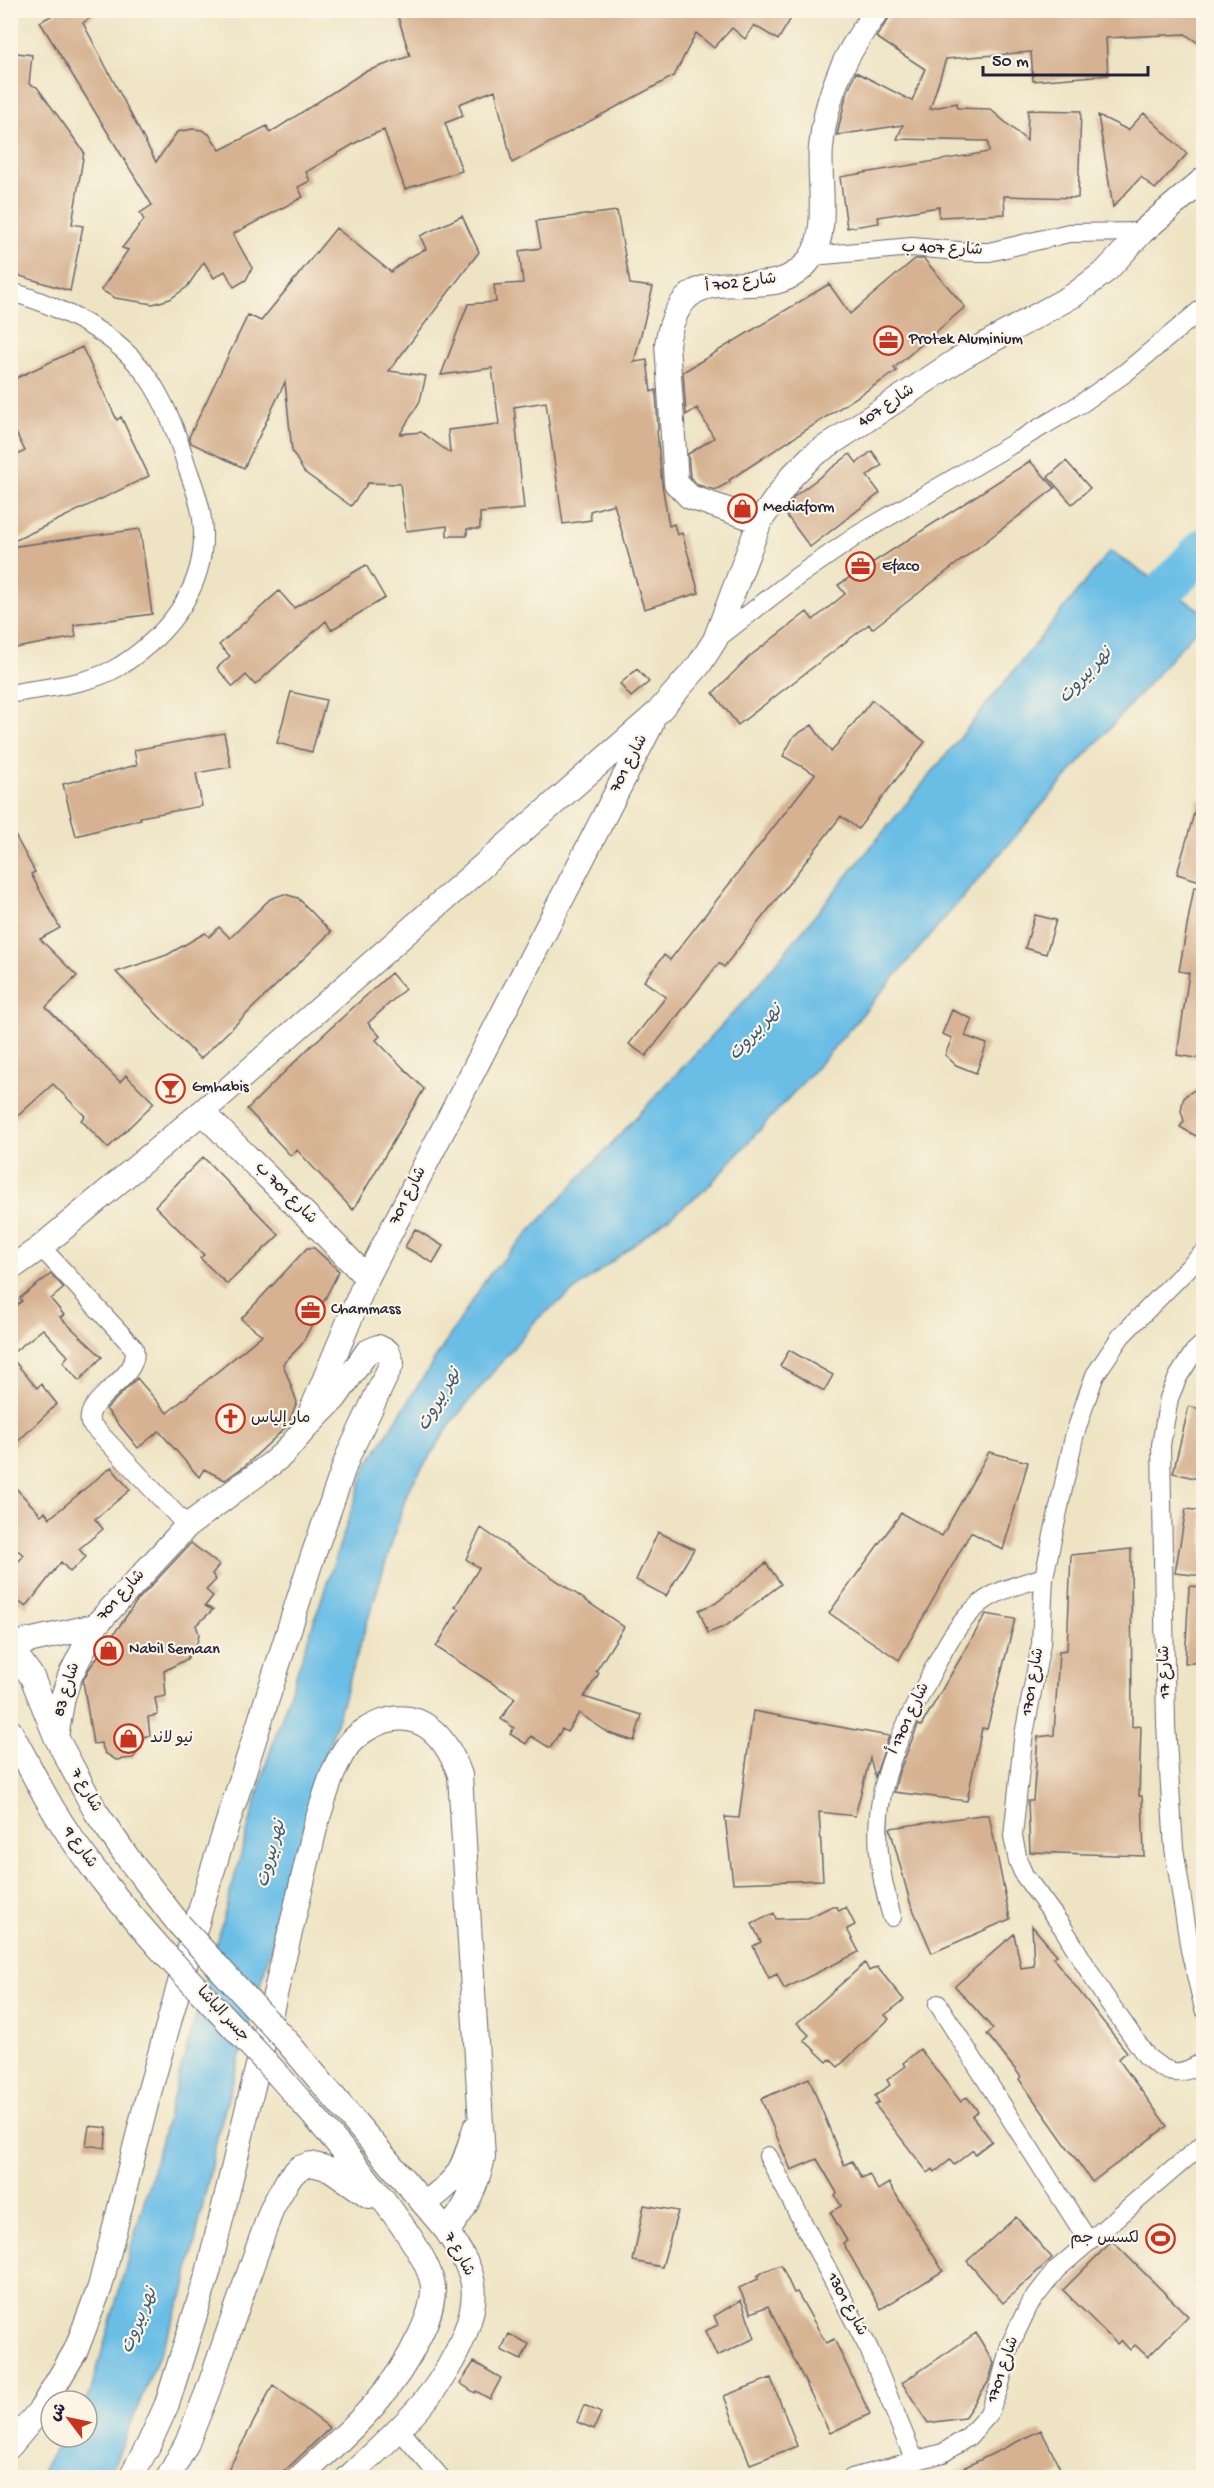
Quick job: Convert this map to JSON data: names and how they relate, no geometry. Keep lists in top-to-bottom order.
{
  "streets": {
    "street": [
      "شارع 407 ب",
      "شارع 702 أ",
      "شارع 407",
      "شارع 701",
      "شارع 701 ب",
      "شارع 17",
      "شارع 1701",
      "شارع 83",
      "شارع 1701 أ",
      "شارع 7",
      "شارع 9",
      "جسر الباشا",
      "شارع 1301"
    ]
  },
  "crossings": [
    ["شارع 407 ب", "شارع 702 أ"],
    ["شارع 407 ب", "شارع 407"],
    ["شارع 702 أ", "شارع 407"],
    ["شارع 407", "شارع 701"],
    ["شارع 701", "شارع 701 ب"],
    ["شارع 701", "شارع 83"],
    ["شارع 1701", "شارع 1701 أ"],
    ["شارع 1701", "شارع 1301"],
    ["شارع 83", "شارع 7"],
    ["شارع 7", "جسر الباشا"],
    ["شارع 9", "جسر الباشا"]
  ],
  "water": ["نهر بيروت"],
  "places": {
    "office": ["Protek Aluminium", "Efaco", "Chammass"],
    "shop": ["Mediaform", "Nabil Semaan", "نيو لاند"],
    "bar": ["Gmhabis"],
    "church": ["مار إلياس"],
    "sports": ["لكسس جم"]
  },
  "scale_bar": "50 m",
  "north": "top left"
}
